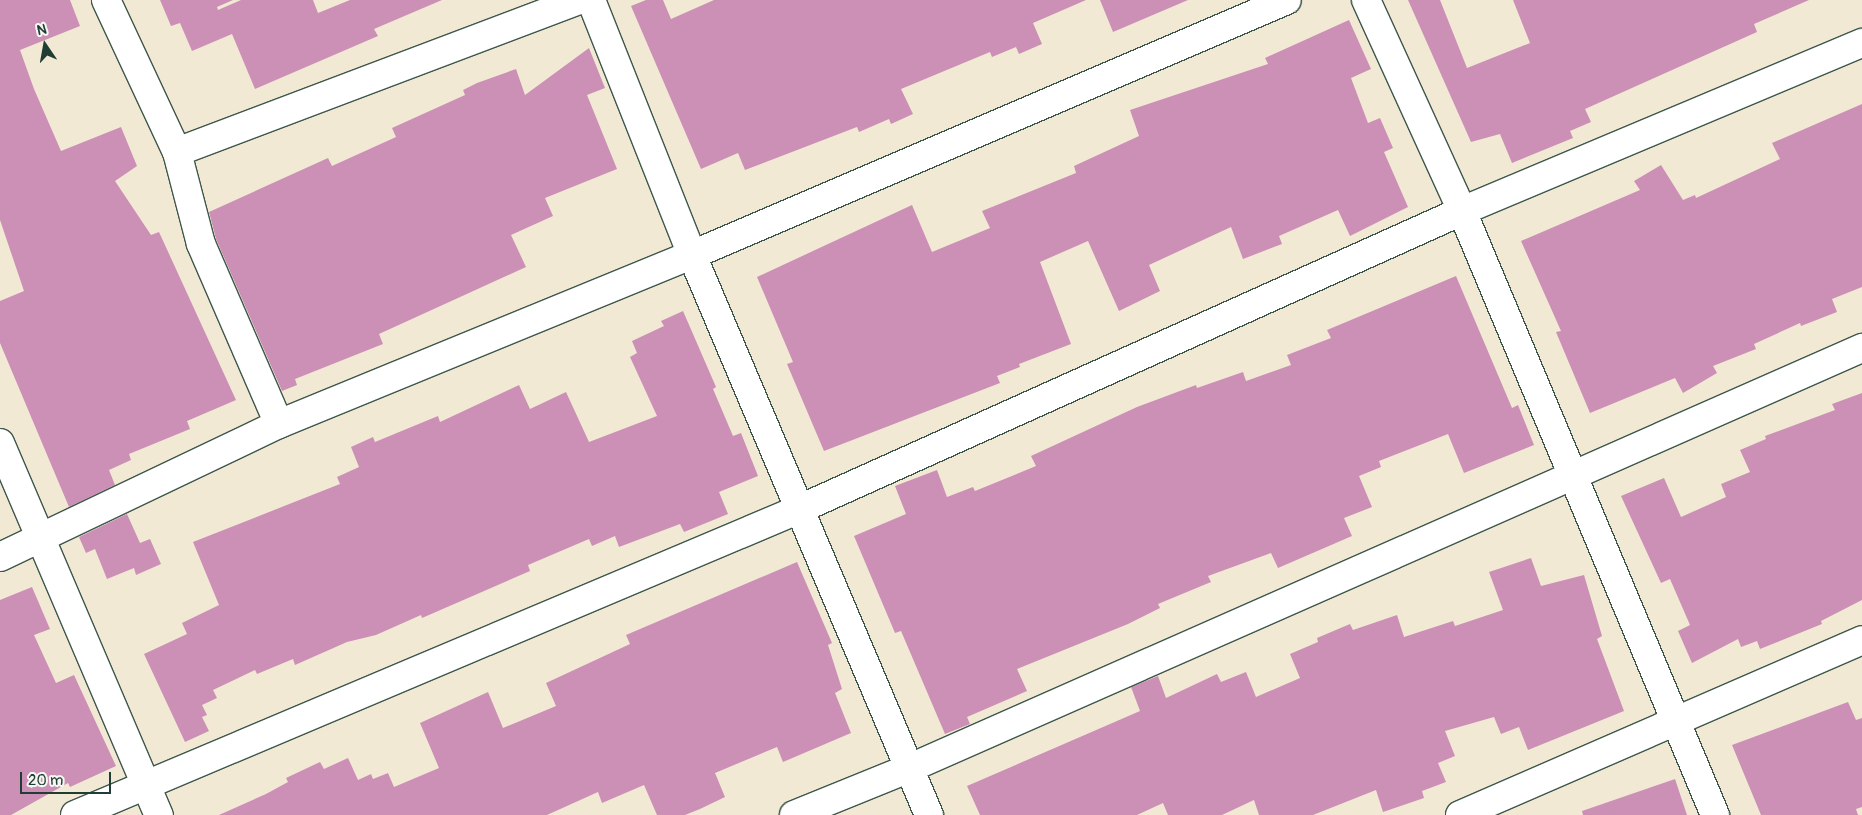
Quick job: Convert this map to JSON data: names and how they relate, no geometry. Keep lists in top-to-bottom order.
{
  "scale_bar": "20 m",
  "north": "top"
}
